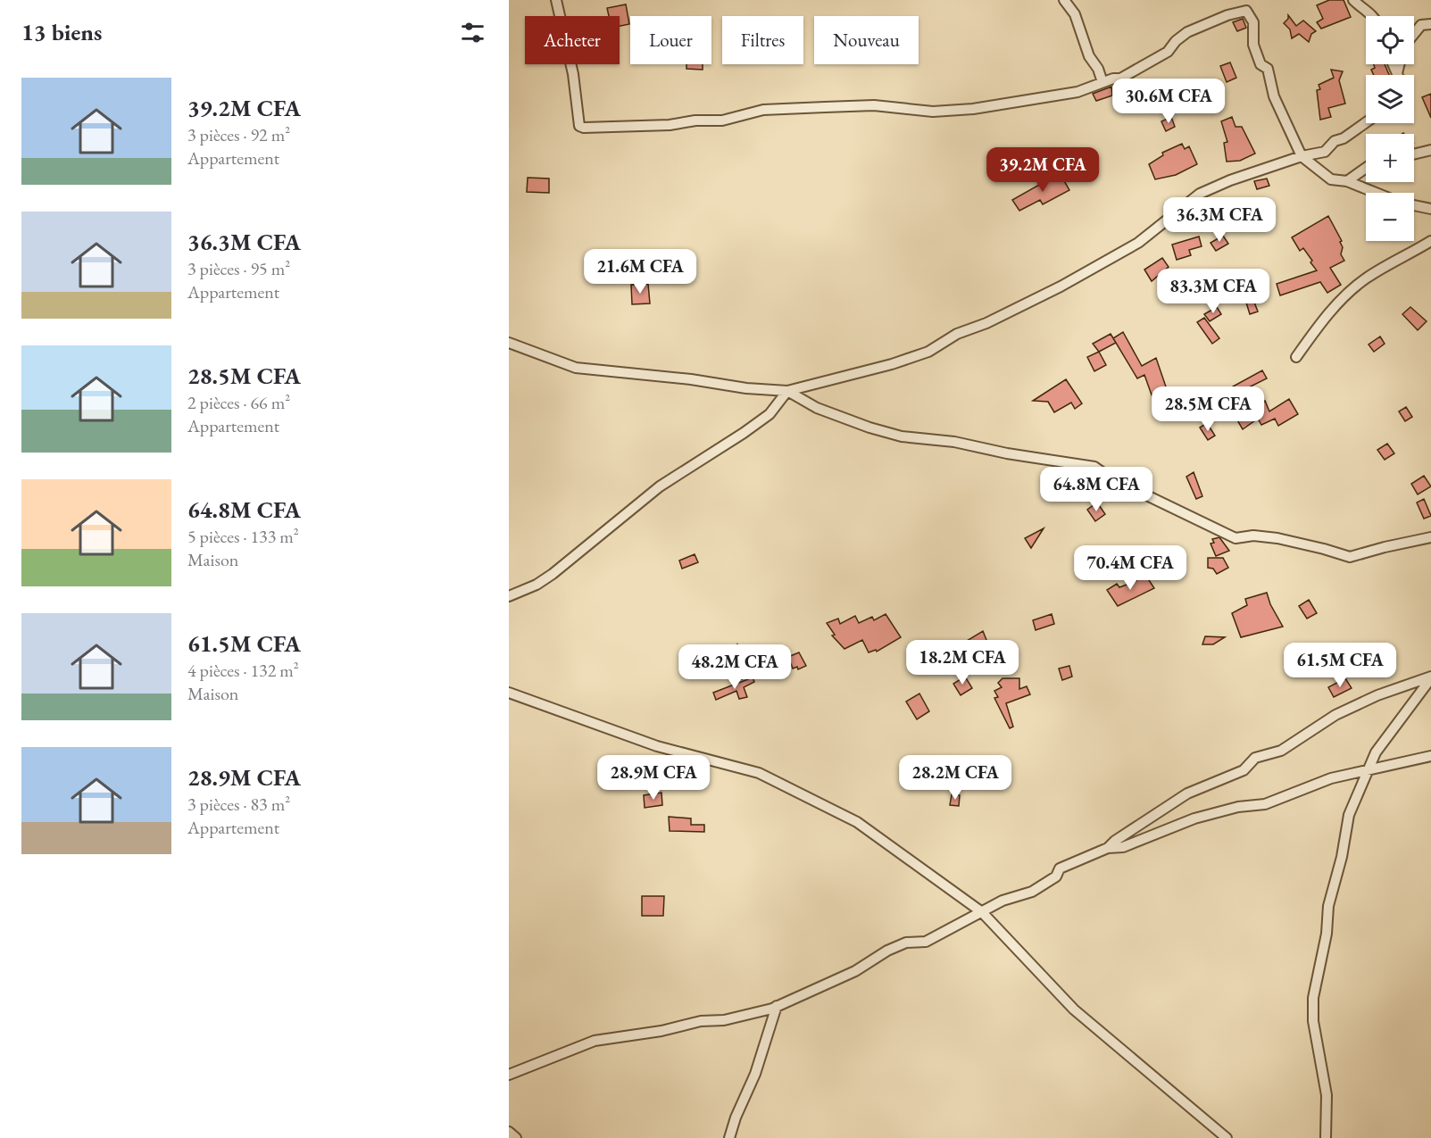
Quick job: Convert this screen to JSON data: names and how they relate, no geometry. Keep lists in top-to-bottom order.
{
  "page": {
    "heading": "13 biens",
    "map_buttons": ["+", "−"],
    "chip": [
      "Acheter",
      "Louer",
      "Filtres",
      "Nouveau"
    ],
    "list": [
      {
        "name": "39.2M CFA",
        "note": "3 pièces · 92 m² · Appartement"
      },
      {
        "name": "36.3M CFA",
        "note": "3 pièces · 95 m² · Appartement"
      },
      {
        "name": "28.5M CFA",
        "note": "2 pièces · 66 m² · Appartement"
      },
      {
        "name": "64.8M CFA",
        "note": "5 pièces · 133 m² · Maison"
      },
      {
        "name": "61.5M CFA",
        "note": "4 pièces · 132 m² · Maison"
      },
      {
        "name": "28.9M CFA",
        "note": "3 pièces · 83 m² · Appartement"
      }
    ],
    "price": [
      "30.6M CFA",
      "39.2M CFA",
      "36.3M CFA",
      "21.6M CFA",
      "83.3M CFA",
      "28.5M CFA",
      "64.8M CFA",
      "70.4M CFA",
      "18.2M CFA",
      "61.5M CFA",
      "48.2M CFA",
      "28.9M CFA",
      "28.2M CFA"
    ]
  }
}
